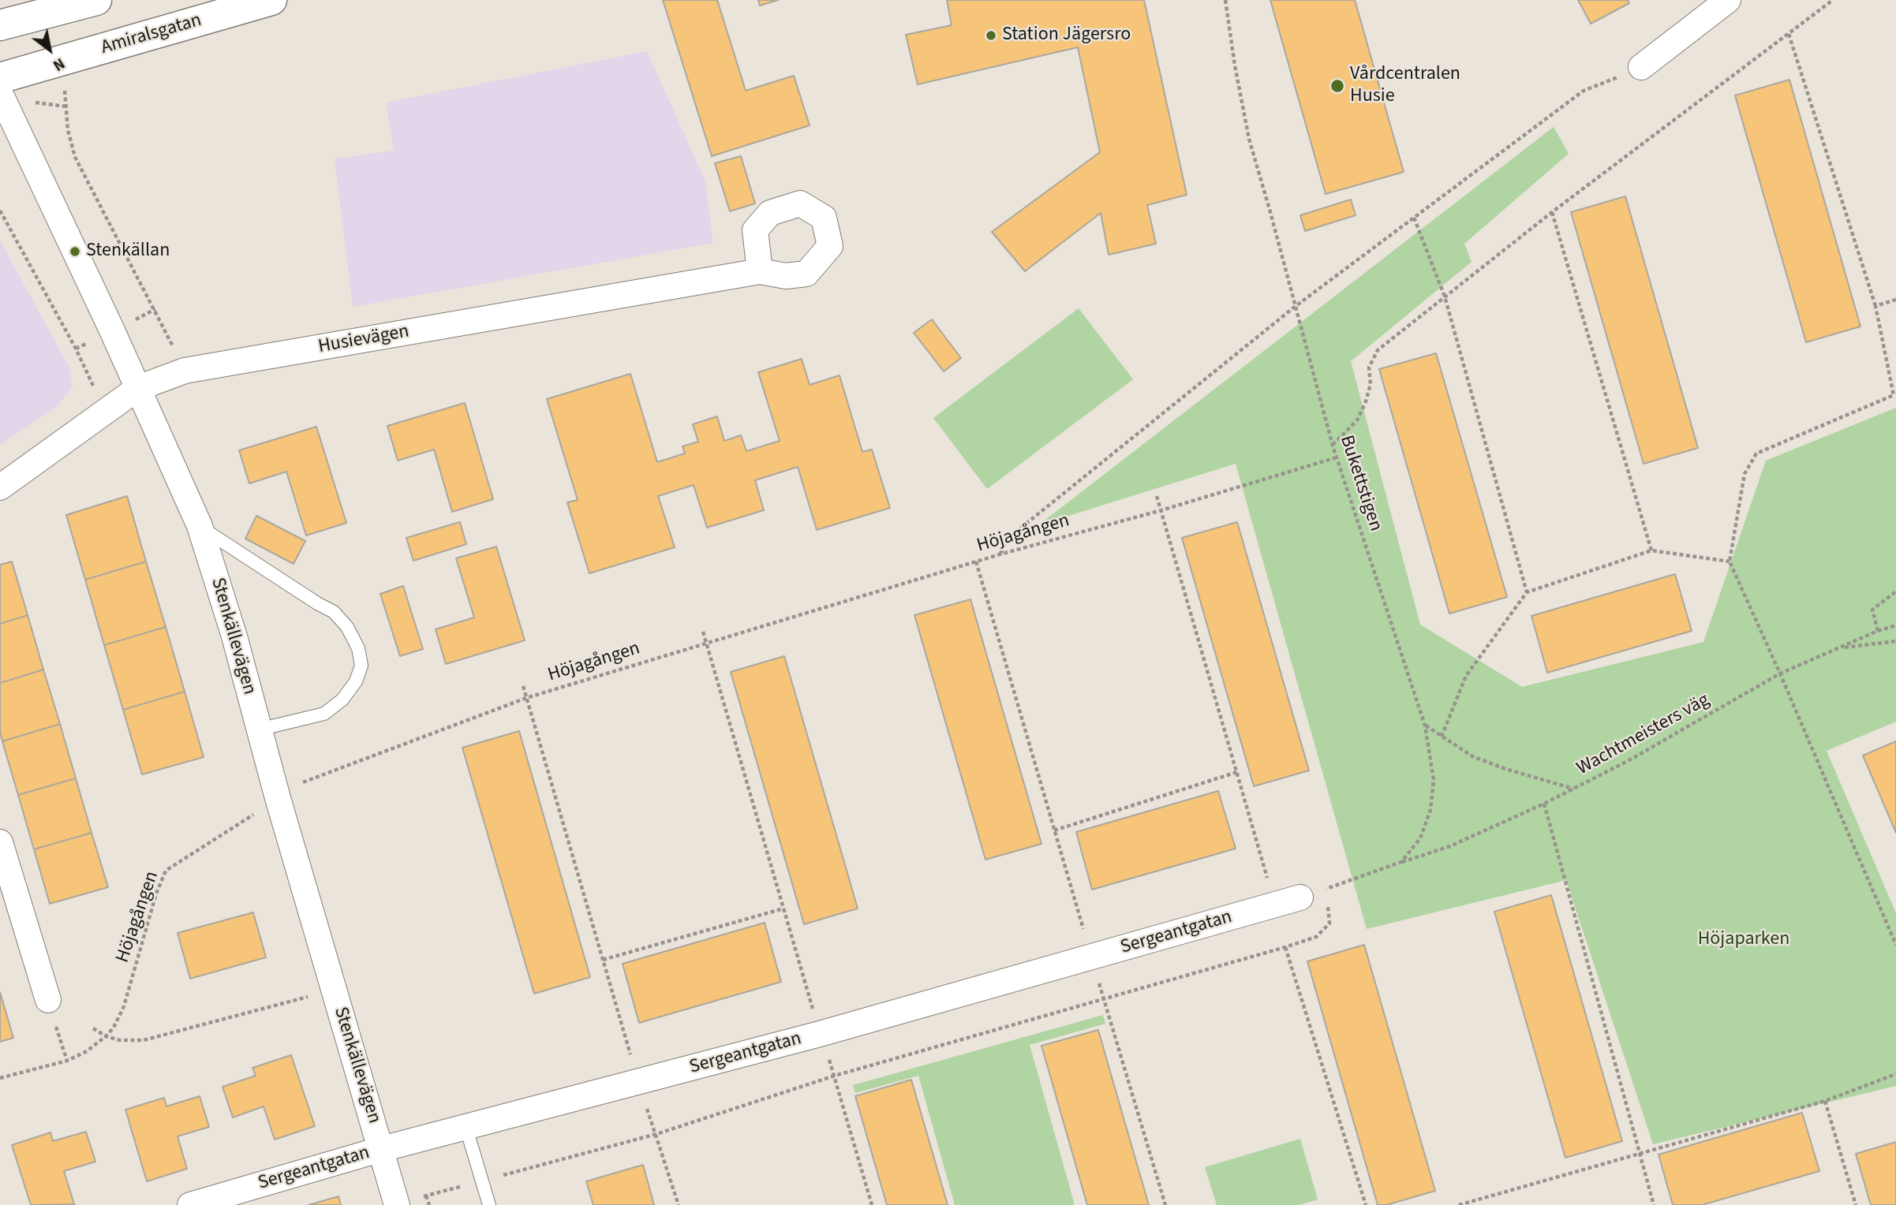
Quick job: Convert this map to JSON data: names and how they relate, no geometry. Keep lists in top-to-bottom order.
{
  "streets": {
    "street": [
      "Amiralsgatan",
      "Husievägen",
      "Stenkällevägen",
      "Sergeantgatan"
    ],
    "path": ["Bukettstigen", "Höjagången", "Wachtmeisters väg"]
  },
  "crossings": [
    ["Husievägen", "Stenkällevägen"],
    ["Bukettstigen", "Höjagången"],
    ["Bukettstigen", "Wachtmeisters väg"],
    ["Höjagången", "Stenkällevägen"],
    ["Stenkällevägen", "Sergeantgatan"]
  ],
  "parks": ["Höjaparken"],
  "places": ["Station Jägersro", "Vårdcentralen Husie", "Stenkällan"],
  "north": "bottom right"
}
